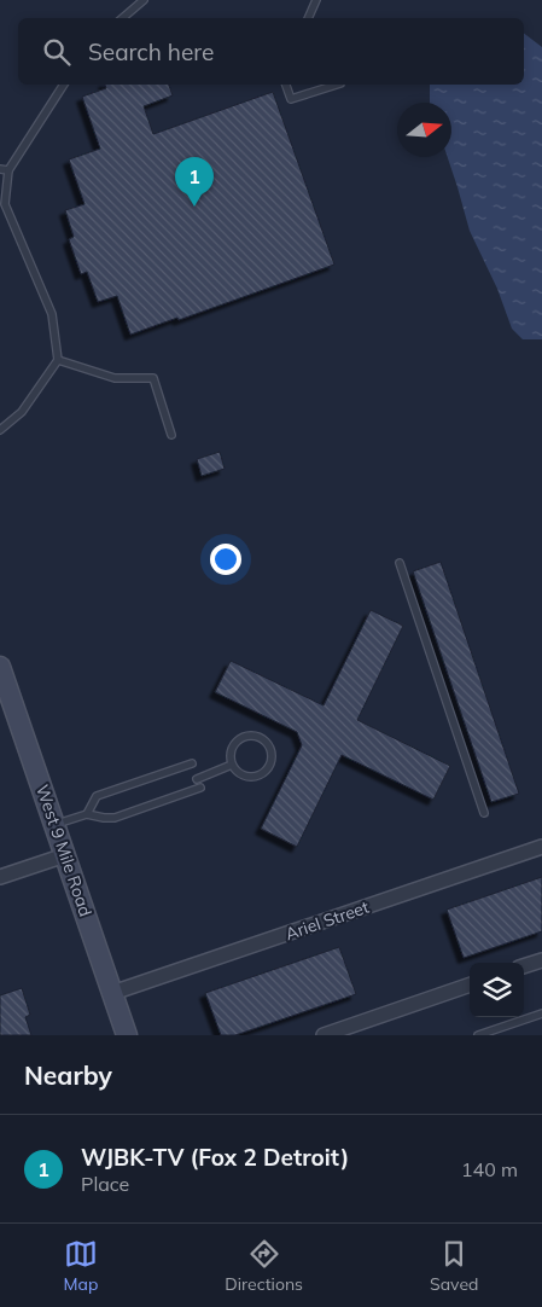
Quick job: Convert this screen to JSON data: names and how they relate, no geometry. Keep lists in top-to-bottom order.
{
  "streets": {
    "main road": ["West 9 Mile Road"],
    "street": ["Ariel Street"]
  },
  "crossings": [
    ["West 9 Mile Road", "Ariel Street"]
  ],
  "north": "right",
  "page": {
    "search": "Search here",
    "pins": "1",
    "heading": "Nearby",
    "list": [
      {
        "mark": "1",
        "name": "WJBK-TV (Fox 2 Detroit)",
        "note": "Place",
        "value": "140 m"
      }
    ],
    "nav": ["Map", "Directions", "Saved"]
  }
}
